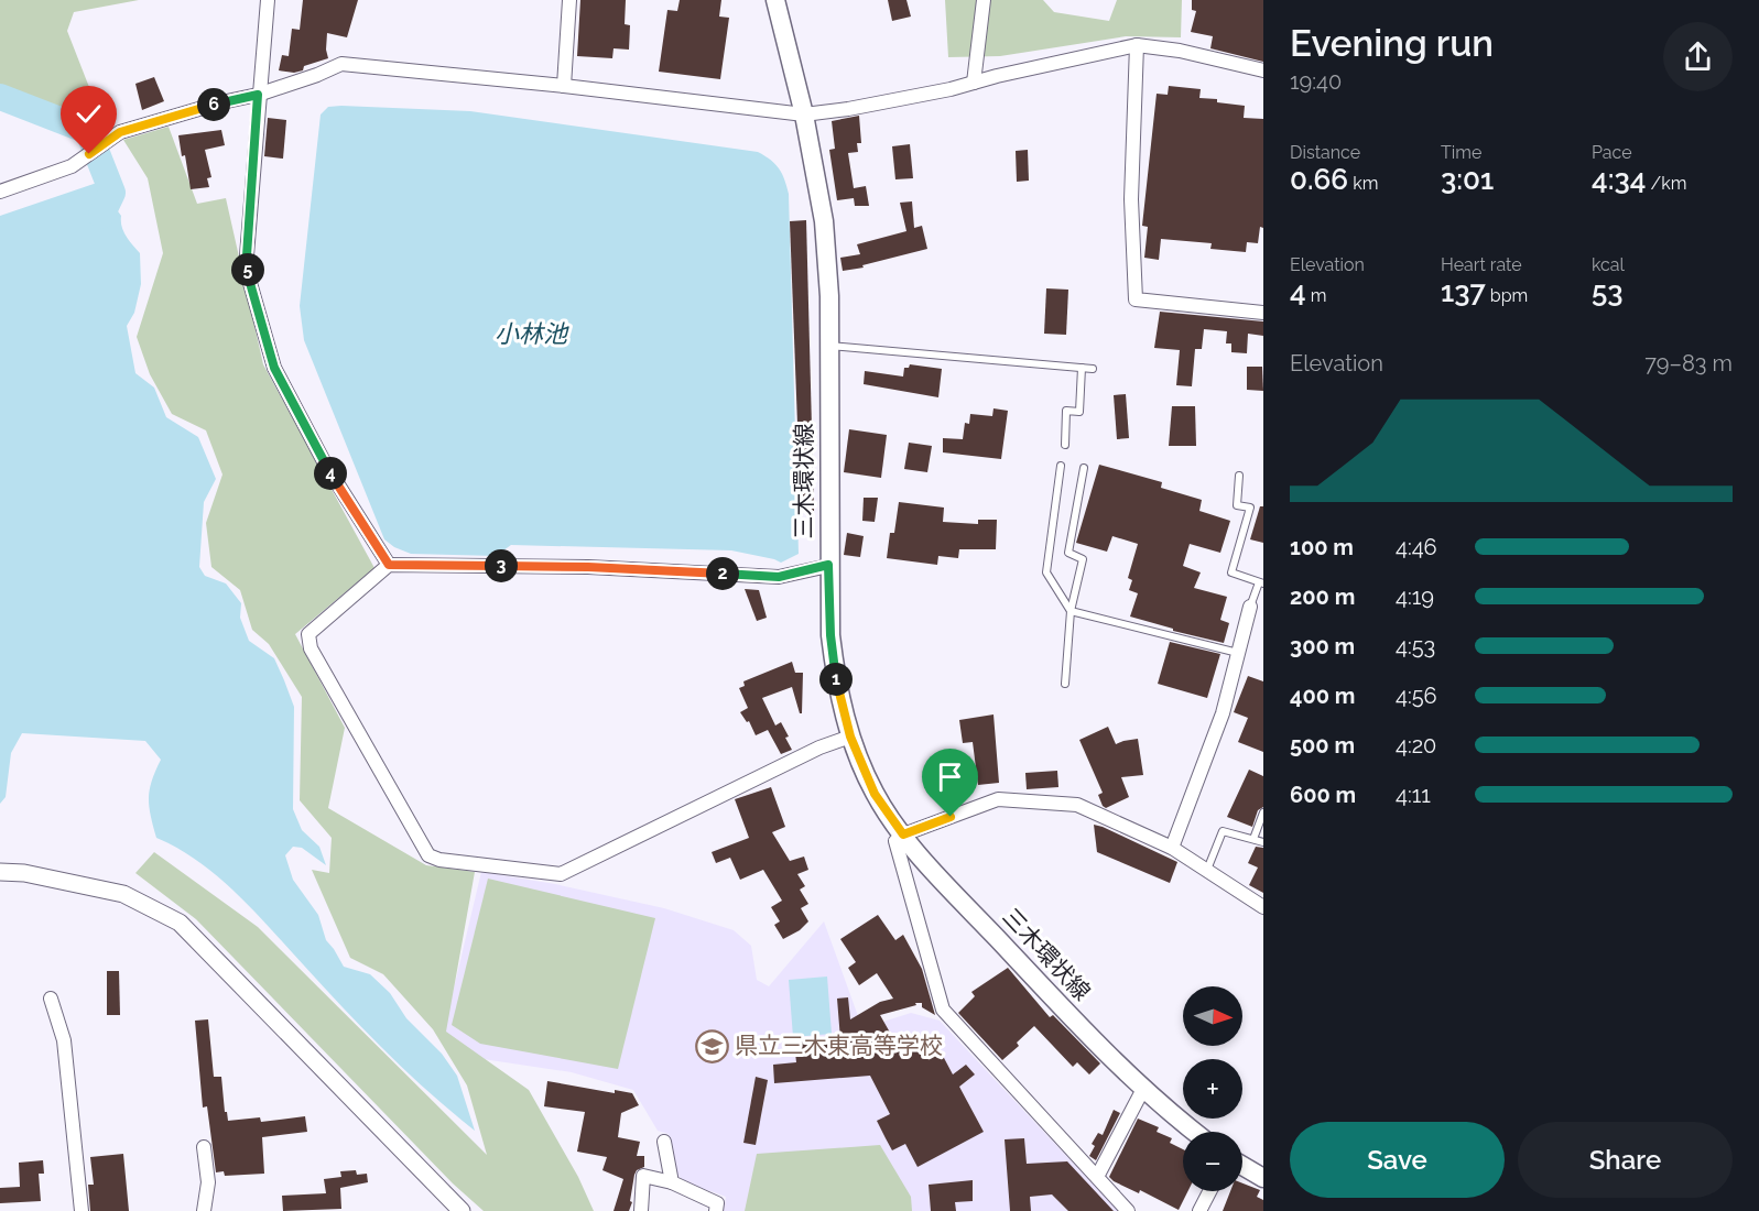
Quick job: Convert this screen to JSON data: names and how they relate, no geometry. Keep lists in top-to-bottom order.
{
  "streets": {
    "main road": ["三木環状線"]
  },
  "water": ["小林池"],
  "places": {
    "school or university": ["県立三木東高等学校"]
  },
  "north": "right",
  "page": {
    "heading": ["Evening run", "19:40"],
    "pins": [
      "6",
      "5",
      "4",
      "3",
      "2",
      "1"
    ],
    "stats": [
      ["Distance", "0.66 km"],
      ["Time", "3:01"],
      ["Pace", "4:34 /km"],
      ["Elevation", "4 m"],
      ["Heart rate", "137 bpm"],
      ["kcal", "53"]
    ],
    "chart": ["Elevation", "79–83 m"],
    "list": [
      {
        "name": "100 m",
        "note": "4:46"
      },
      {
        "name": "200 m",
        "note": "4:19"
      },
      {
        "name": "300 m",
        "note": "4:53"
      },
      {
        "name": "400 m",
        "note": "4:56"
      },
      {
        "name": "500 m",
        "note": "4:20"
      },
      {
        "name": "600 m",
        "note": "4:11"
      }
    ],
    "map_buttons": ["+", "−"],
    "buttons": ["Save", "Share"]
  }
}
